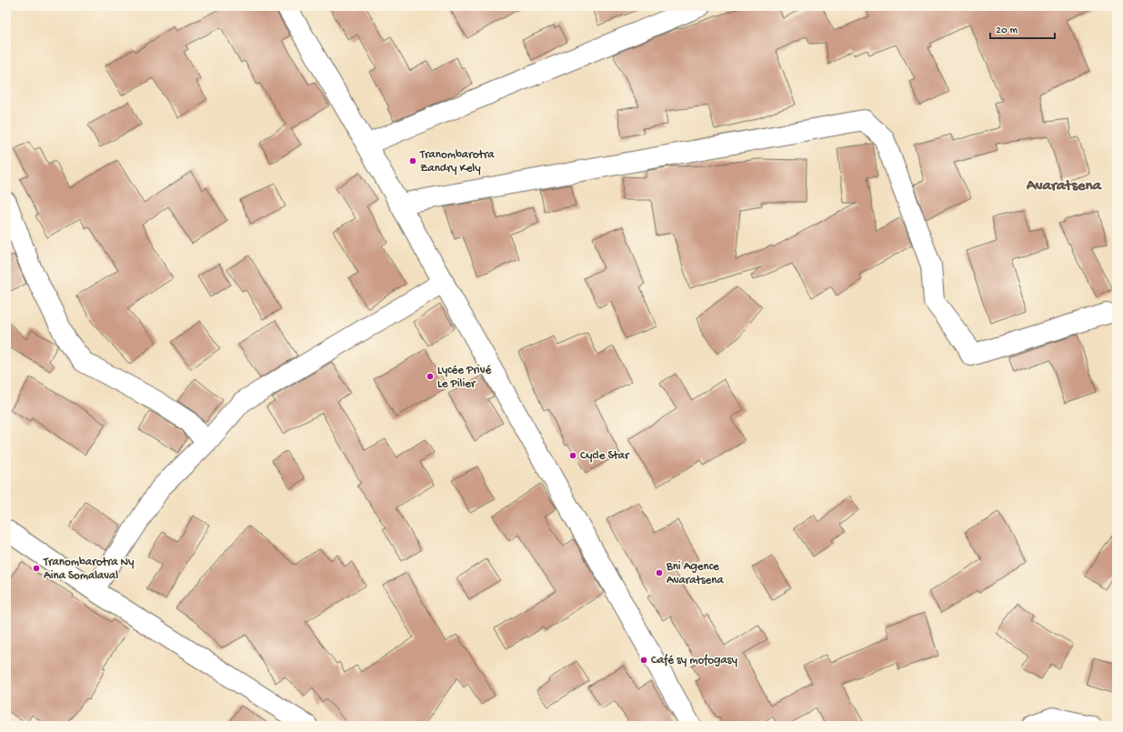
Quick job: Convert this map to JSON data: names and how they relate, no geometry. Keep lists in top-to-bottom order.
{
  "districts": ["Avaratsena"],
  "places": [
    "Tranombarotra Zandry Kely",
    "Lycée Privé Le Pilier",
    "Cycle Star",
    "Tranombarotra Ny Aina Somalaval",
    "Bni Agence Avaratsena",
    "Café sy mofogasy"
  ],
  "scale_bar": "20 m"
}
